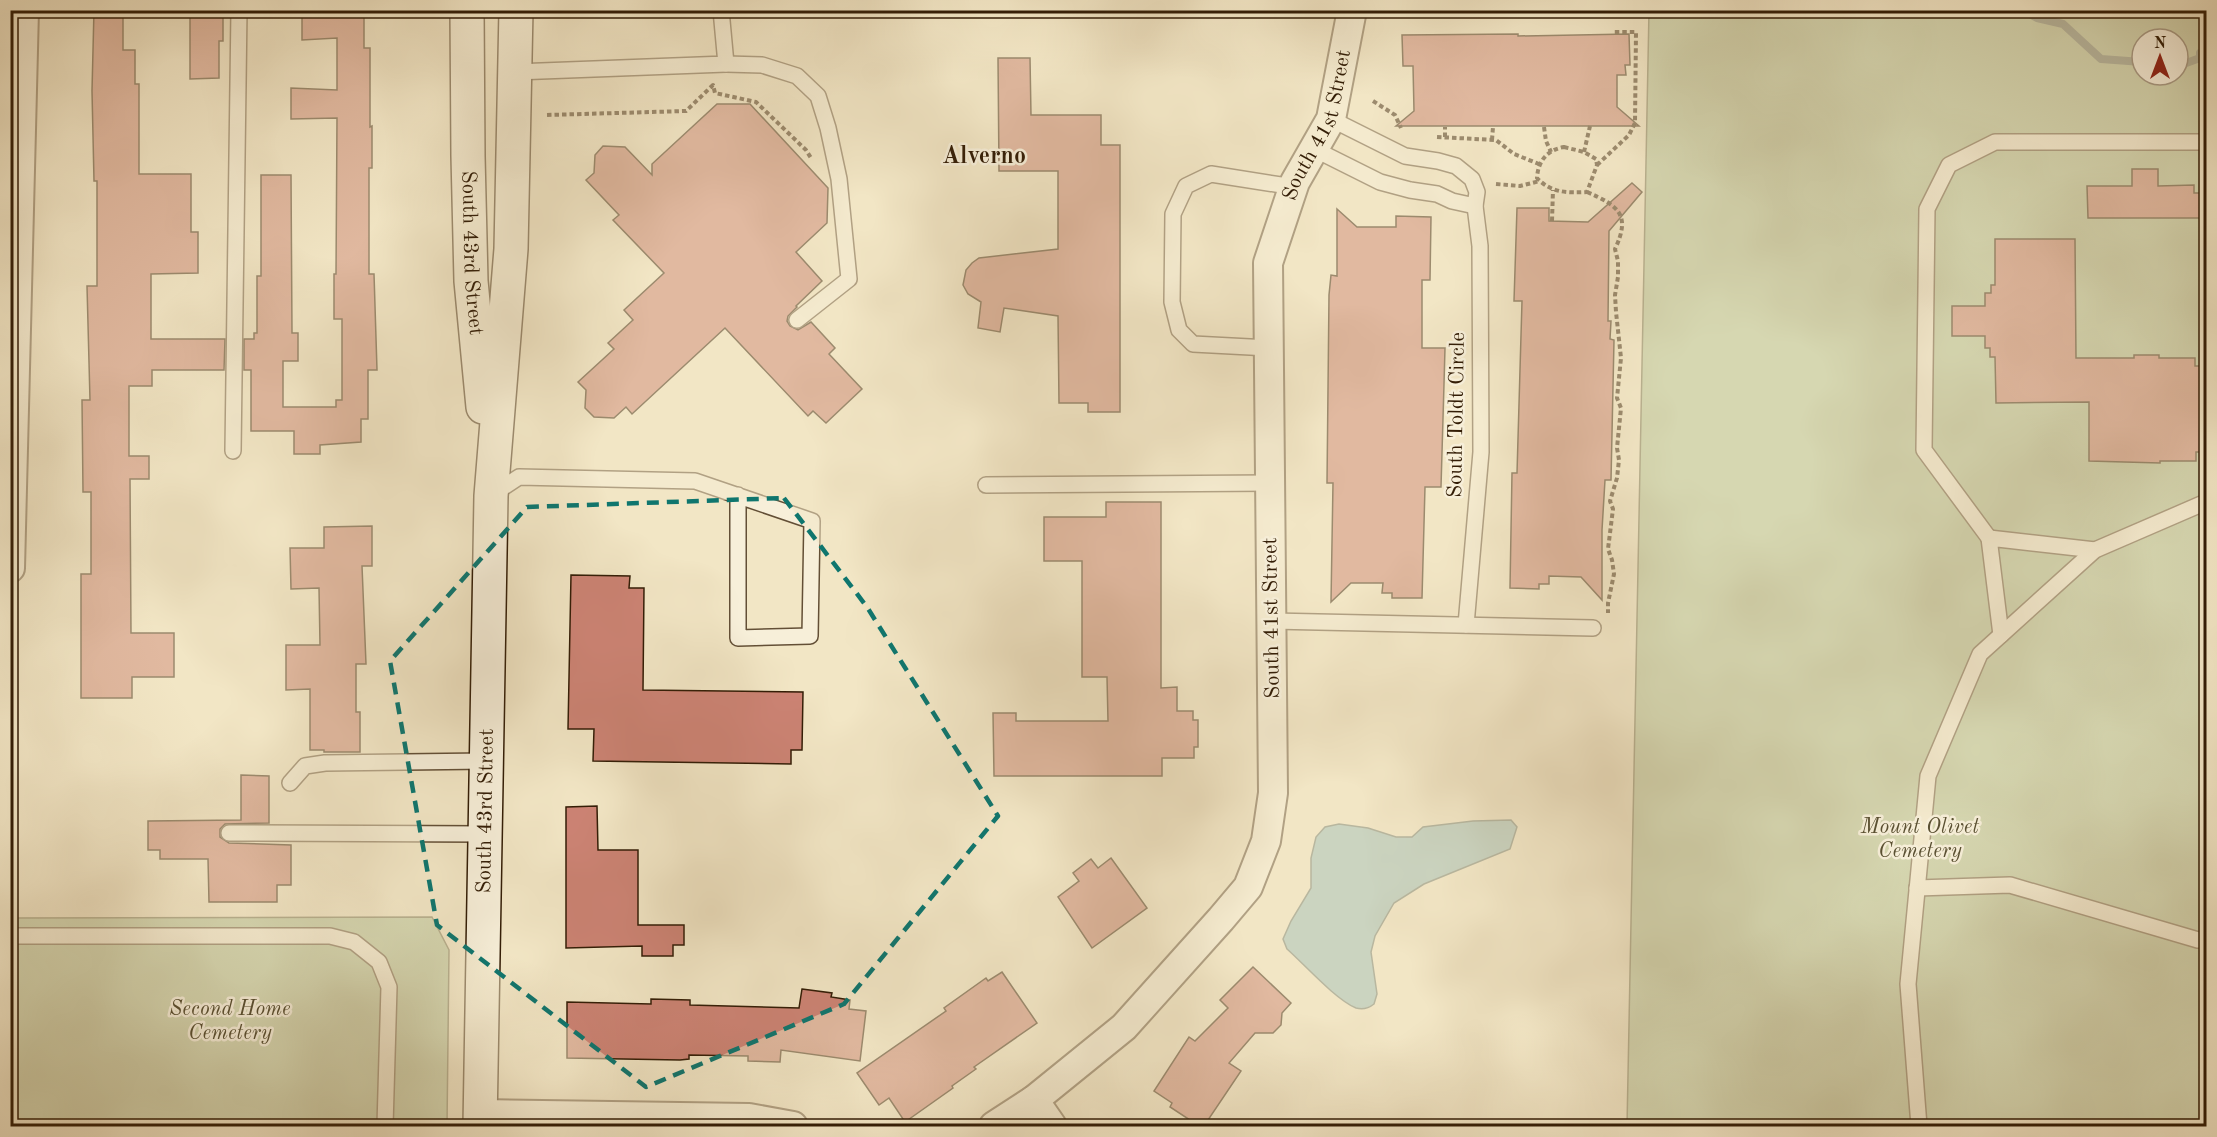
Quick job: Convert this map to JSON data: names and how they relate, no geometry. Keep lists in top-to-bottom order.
{
  "streets": {
    "main road": ["South 43rd Street"],
    "street": ["South 41st Street"],
    "lane": ["South Toldt Circle"]
  },
  "districts": ["Alverno"],
  "parks": ["Mount Olivet Cemetery", "Second Home Cemetery"],
  "north": "top"
}
